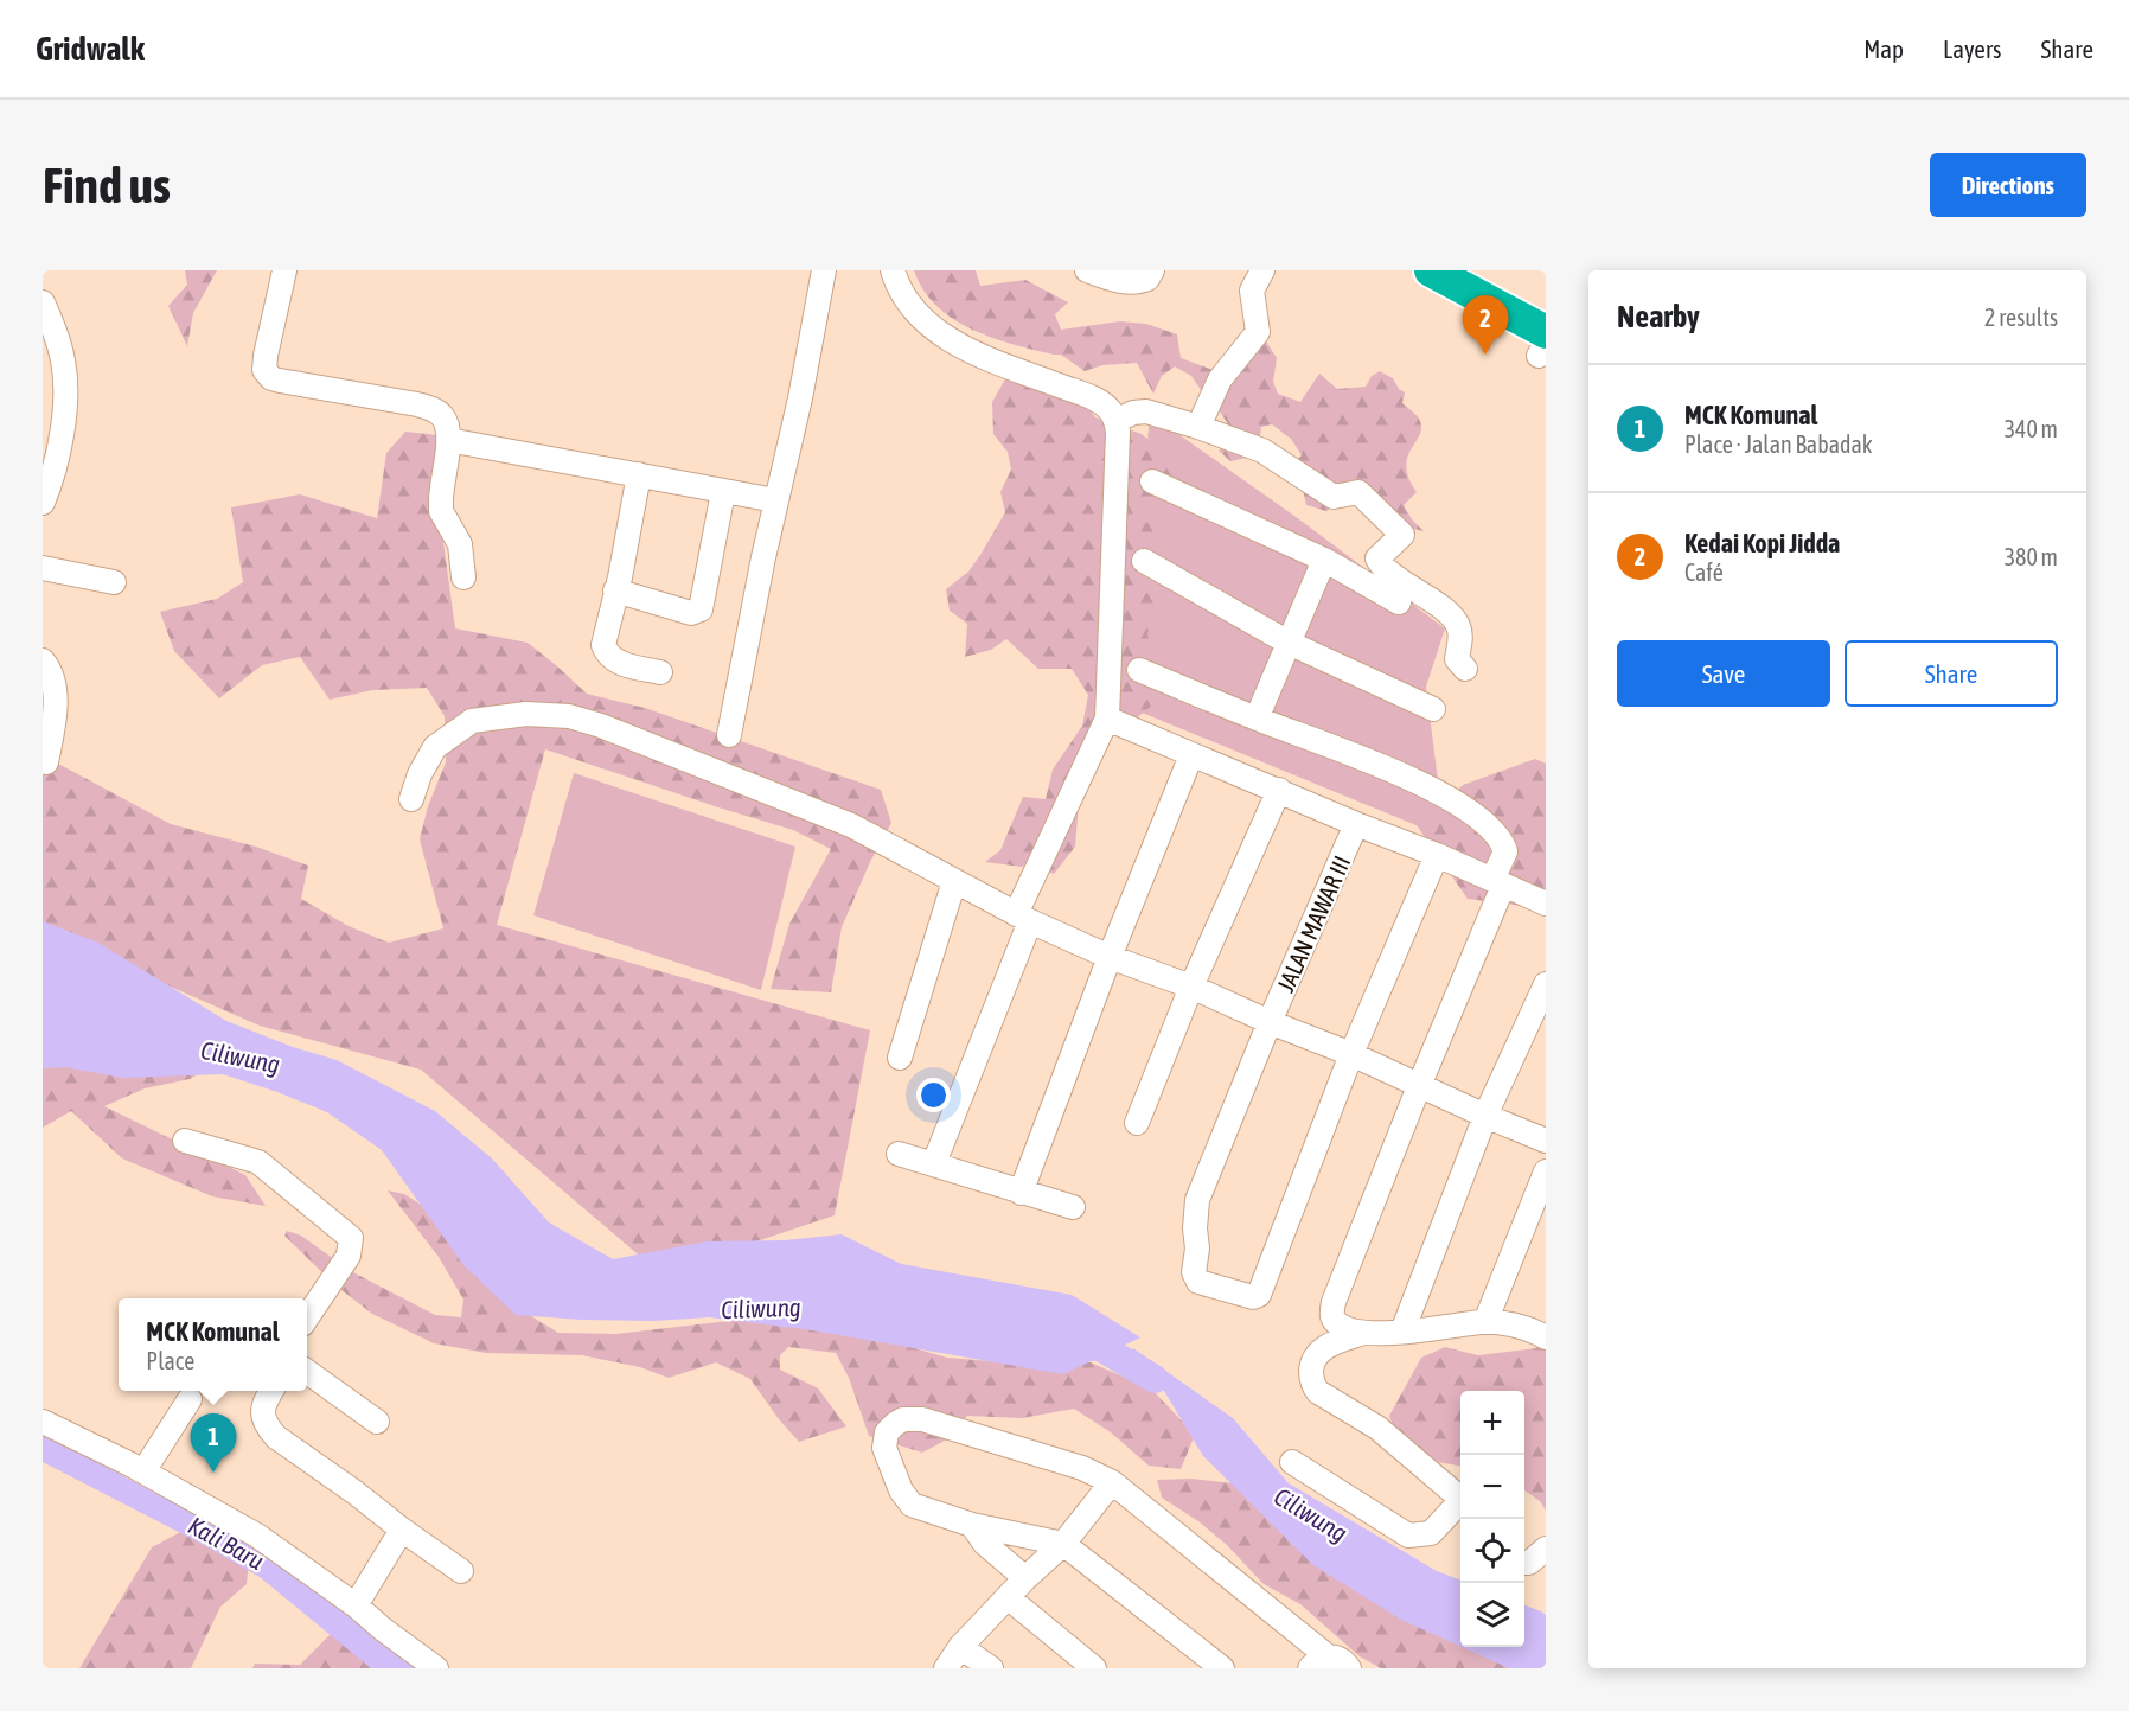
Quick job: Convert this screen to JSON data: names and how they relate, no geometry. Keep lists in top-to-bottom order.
{
  "streets": {
    "street": ["JALAN MAWAR III"]
  },
  "water": ["Ciliwung", "Kali Baru"],
  "page": {
    "header": "Gridwalk",
    "nav": ["Map", "Layers", "Share"],
    "buttons": [
      "Directions",
      ["Save", "Share"]
    ],
    "title": "Find us",
    "heading": ["Nearby", "2 results"],
    "pins": ["2", "1"],
    "list": [
      {
        "mark": "1",
        "name": "MCK Komunal",
        "note": "Place · Jalan Babadak",
        "value": "340 m"
      },
      {
        "mark": "2",
        "name": "Kedai Kopi Jidda",
        "note": "Café",
        "value": "380 m"
      }
    ],
    "popup": ["MCK Komunal", "Place"],
    "map_buttons": ["+", "−"]
  }
}
